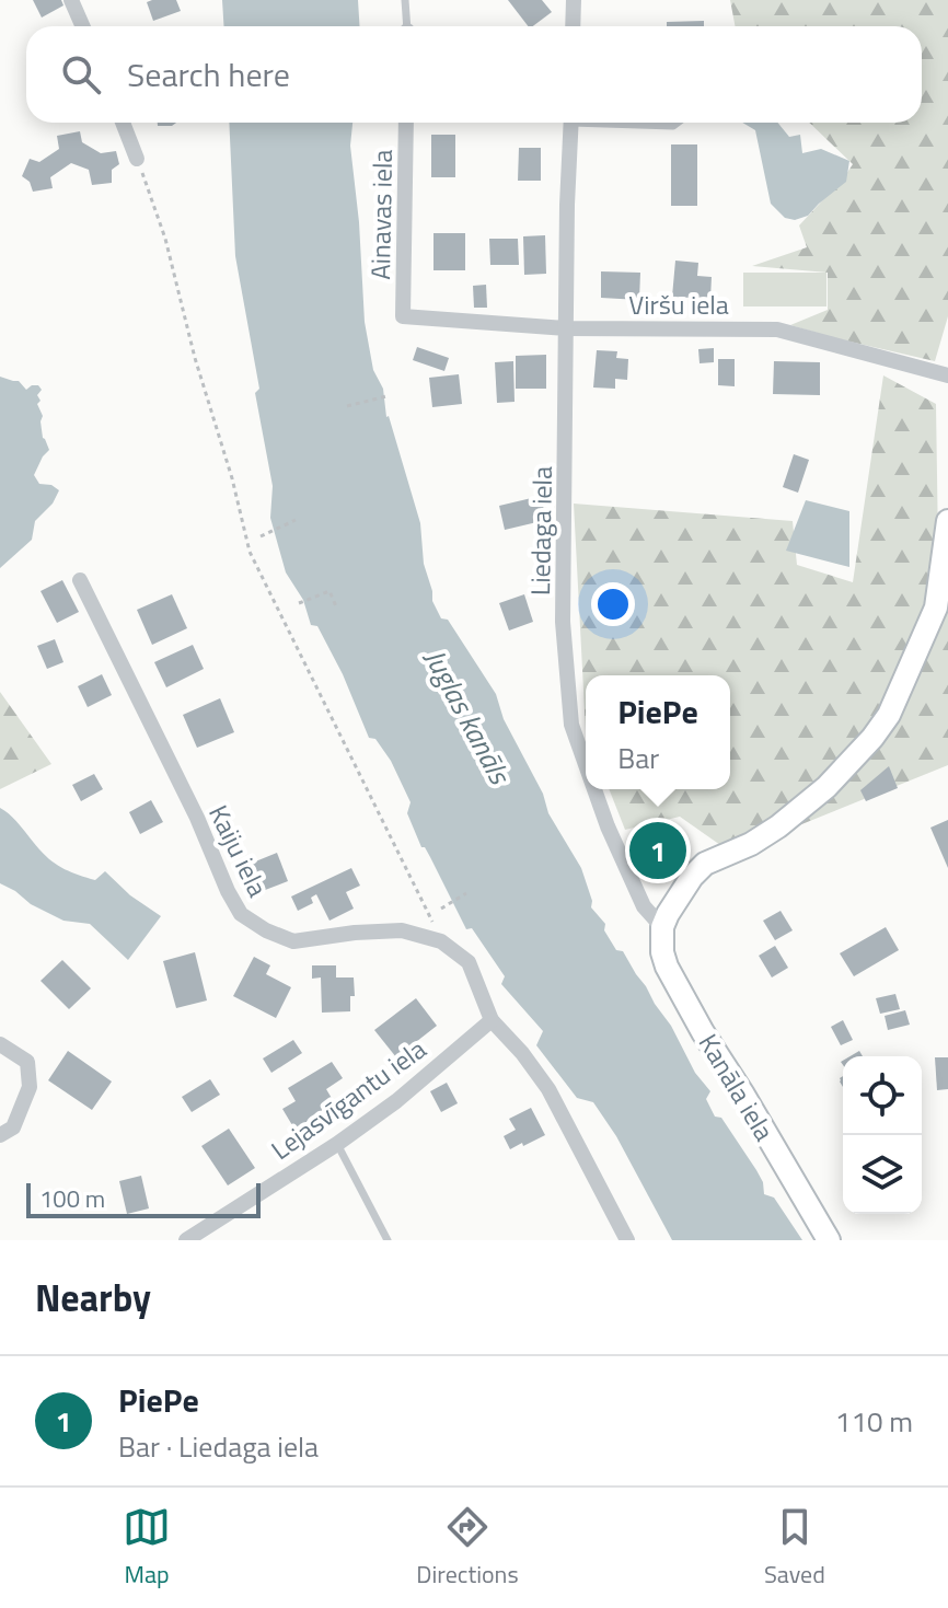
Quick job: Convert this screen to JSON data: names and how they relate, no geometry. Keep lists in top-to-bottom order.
{
  "streets": {
    "street": [
      "Ainavas iela",
      "Viršu iela",
      "Liedaga iela",
      "Kaiju iela",
      "Kanāla iela",
      "Lejasvīgantu iela"
    ]
  },
  "crossings": [
    ["Ainavas iela", "Viršu iela"],
    ["Viršu iela", "Liedaga iela"],
    ["Liedaga iela", "Kanāla iela"],
    ["Kaiju iela", "Lejasvīgantu iela"]
  ],
  "water": ["Juglas kanāls"],
  "scale_bar": "100 m",
  "page": {
    "search": "Search here",
    "popup": ["PiePe", "Bar"],
    "pins": "1",
    "scale": "100 m",
    "heading": "Nearby",
    "list": [
      {
        "mark": "1",
        "name": "PiePe",
        "note": "Bar · Liedaga iela",
        "value": "110 m"
      }
    ],
    "nav": ["Map", "Directions", "Saved"]
  }
}
